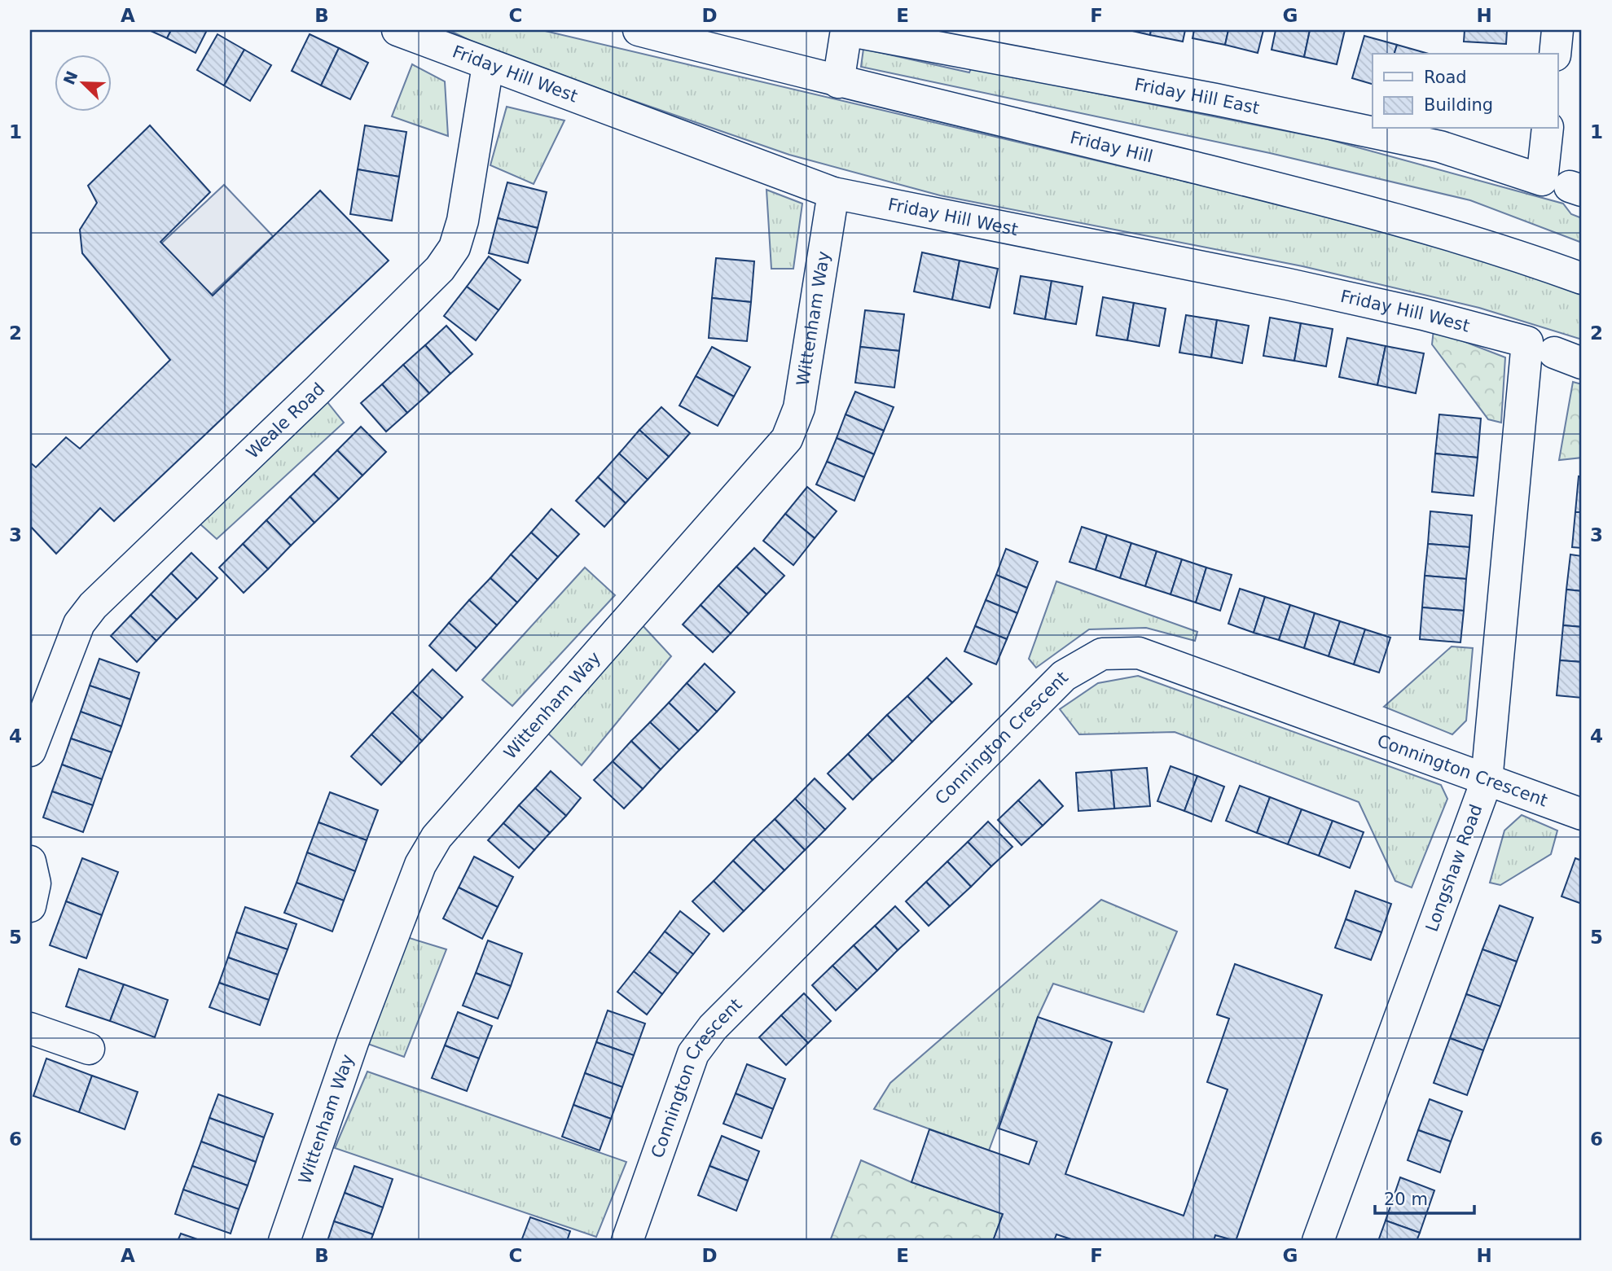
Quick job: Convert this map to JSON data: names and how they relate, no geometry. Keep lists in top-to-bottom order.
{
  "streets": {
    "street": [
      "Friday Hill West",
      "Friday Hill East",
      "Friday Hill",
      "Wittenham Way",
      "Weale Road",
      "Connington Crescent",
      "Longshaw Road"
    ]
  },
  "crossings": [
    ["Friday Hill West", "Wittenham Way"],
    ["Friday Hill West", "Weale Road"],
    ["Friday Hill West", "Longshaw Road"],
    ["Connington Crescent", "Longshaw Road"]
  ],
  "legend": ["Road", "Building"],
  "scale_bar": "20 m",
  "north": "top left",
  "grid": {
    "columns": [
      "A",
      "B",
      "C",
      "D",
      "E",
      "F",
      "G",
      "H"
    ],
    "rows": [
      "1",
      "2",
      "3",
      "4",
      "5",
      "6"
    ]
  }
}
